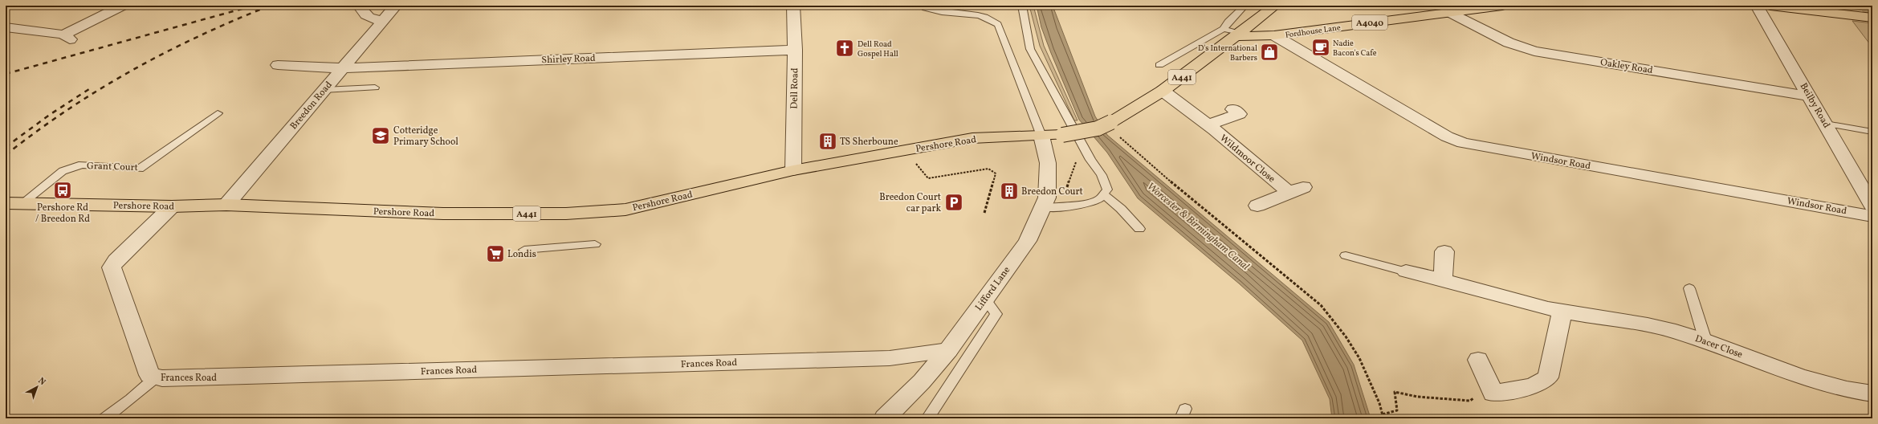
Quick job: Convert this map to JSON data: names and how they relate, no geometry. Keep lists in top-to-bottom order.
{
  "streets": {
    "main road": [
      "A4040",
      "Fordhouse Lane",
      "A441",
      "Pershore Road"
    ],
    "street": [
      "Shirley Road",
      "Oakley Road",
      "Dell Road",
      "Breedon Road",
      "Beilby Road",
      "Wildmoor Close",
      "Windsor Road",
      "Lifford Lane",
      "Dacer Close",
      "Frances Road"
    ],
    "lane": ["Grant Court"]
  },
  "crossings": [
    ["Fordhouse Lane", "Oakley Road"],
    ["Fordhouse Lane", "Pershore Road"],
    ["Fordhouse Lane", "Windsor Road"],
    ["Shirley Road", "Dell Road"],
    ["Shirley Road", "Breedon Road"],
    ["Oakley Road", "Beilby Road"],
    ["Dell Road", "Pershore Road"],
    ["Breedon Road", "Pershore Road"],
    ["Pershore Road", "Wildmoor Close"],
    ["Pershore Road", "Grant Court"],
    ["Pershore Road", "Lifford Lane"],
    ["Pershore Road", "Frances Road"],
    ["Lifford Lane", "Frances Road"]
  ],
  "water": ["Worcester & Birmingham Canal"],
  "places": {
    "cafe": ["Nadie Bacon's Cafe"],
    "church": ["Dell Road Gospel Hall"],
    "shop": ["D's International Barbers"],
    "school or university": ["Cotteridge Primary School"],
    "building": ["TS Sherboune", "Breedon Court"],
    "bus stop": ["Pershore Rd / Breedon Rd"],
    "parking": ["Breedon Court car park"],
    "supermarket": ["Londis"]
  },
  "north": "top right"
}
